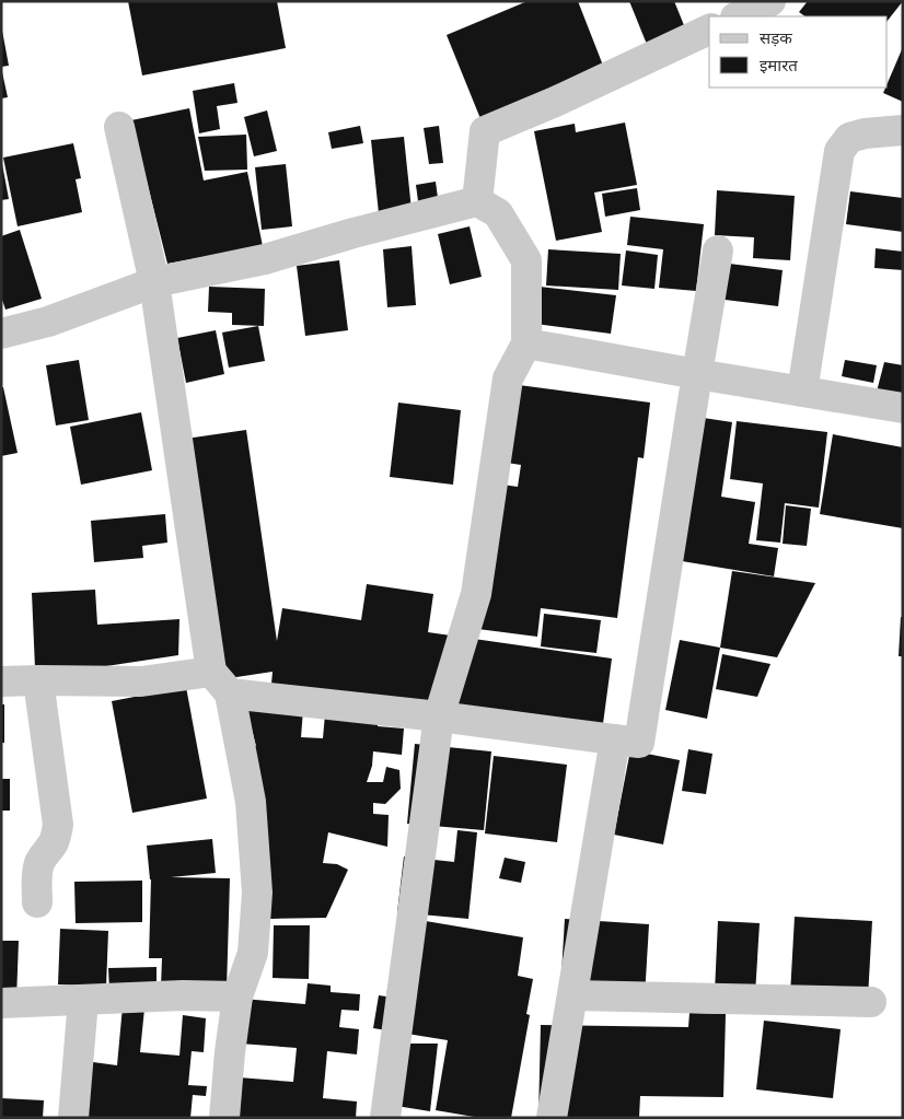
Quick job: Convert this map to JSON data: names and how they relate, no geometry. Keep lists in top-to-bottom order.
{
  "legend": ["सड़क", "इमारत"]
}
